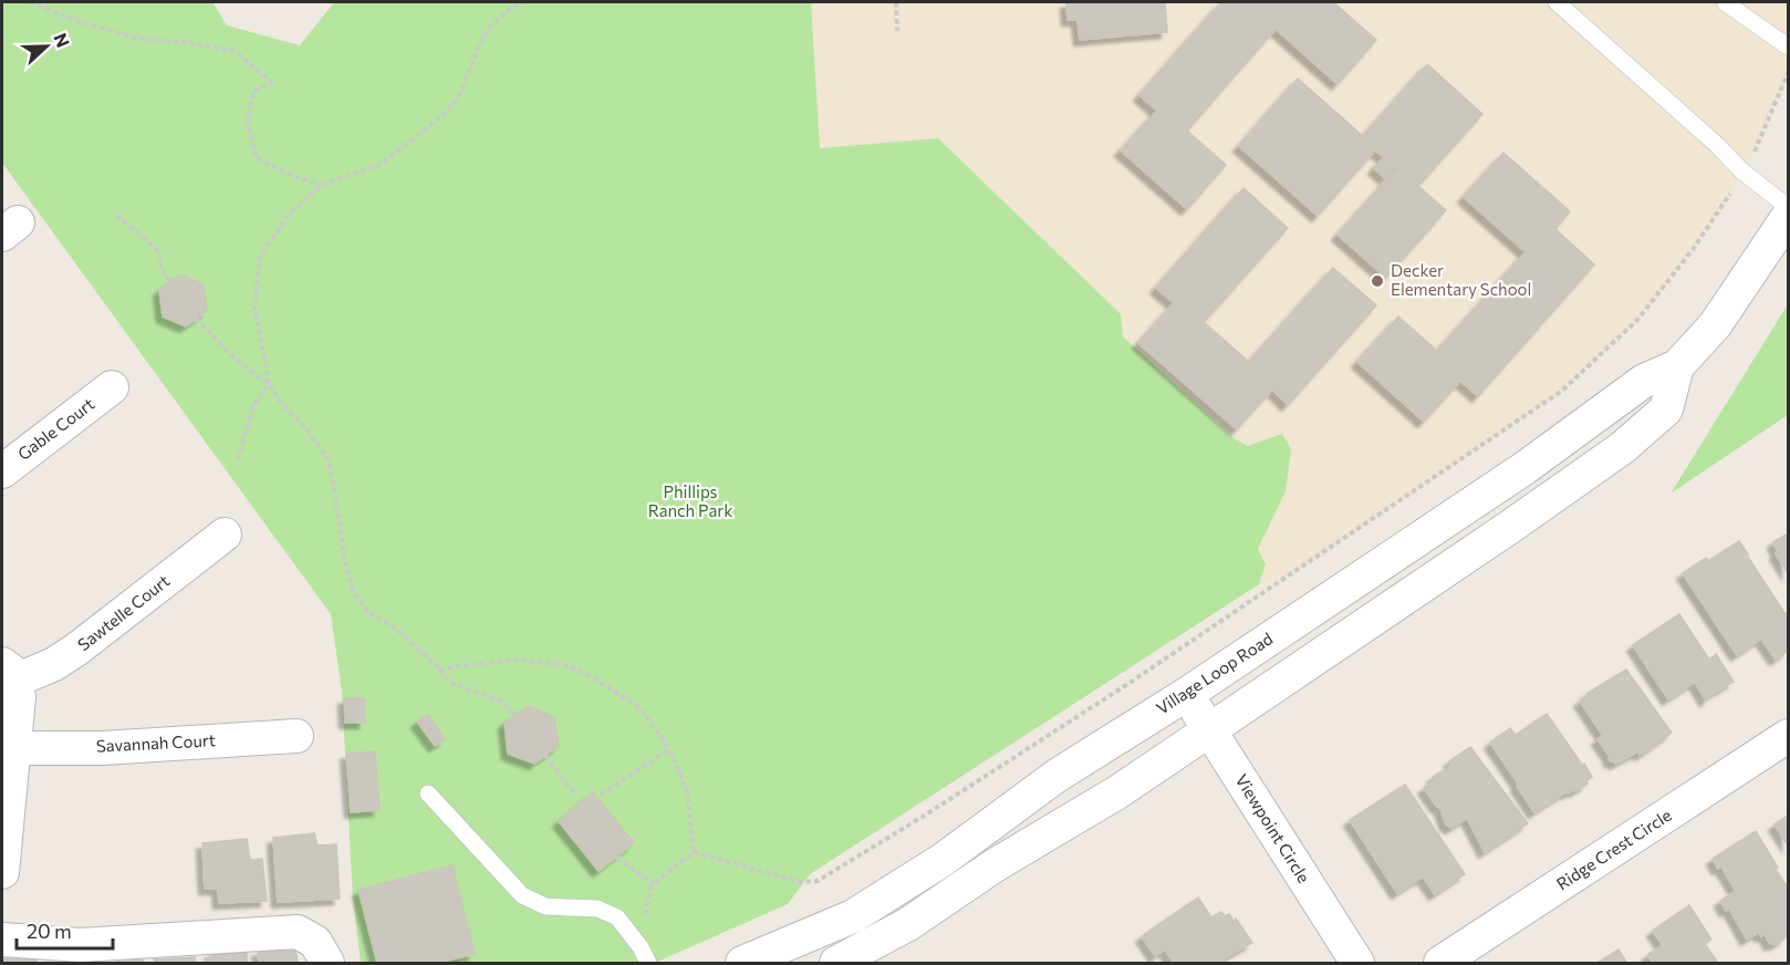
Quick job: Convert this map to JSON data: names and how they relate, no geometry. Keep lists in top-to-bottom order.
{
  "streets": {
    "street": [
      "Gable Court",
      "Sawtelle Court",
      "Village Loop Road",
      "Savannah Court",
      "Viewpoint Circle",
      "Ridge Crest Circle"
    ]
  },
  "crossings": [
    ["Village Loop Road", "Viewpoint Circle"]
  ],
  "parks": ["Phillips Ranch Park"],
  "places": ["Decker Elementary School"],
  "scale_bar": "20 m",
  "north": "right"
}
